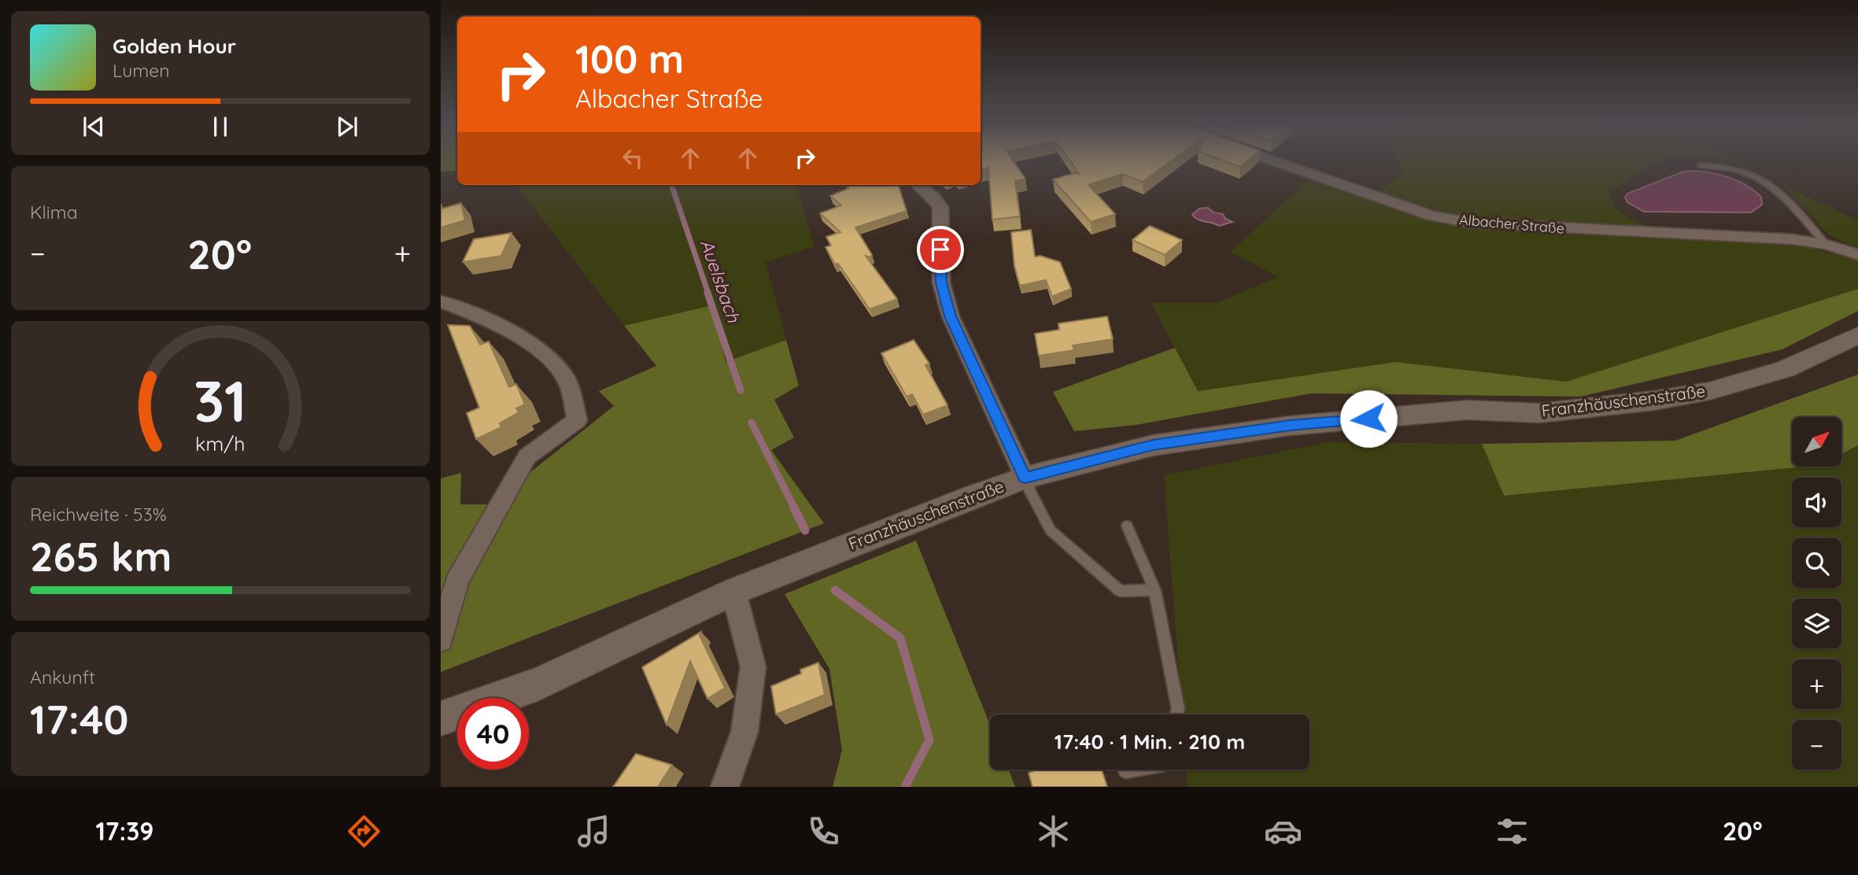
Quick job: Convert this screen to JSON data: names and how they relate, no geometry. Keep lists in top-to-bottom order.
{
  "streets": {
    "street": ["Albacher Straße", "Franzhäuschenstraße"]
  },
  "water": ["Auelsbach"],
  "north": "top right",
  "page": {
    "turn": ["100 m", "Albacher Straße"],
    "song": ["Golden Hour", "Lumen"],
    "tile": [
      "Klima",
      ["Reichweite · 53%", "265 km"],
      ["Ankunft", "17:40"]
    ],
    "heat": ["−", "20°", "+"],
    "map_buttons": ["+", "−"],
    "limit": "40",
    "trip": "17:40 · 1 Min. · 210 m",
    "tabs": ["17:39", "20°"],
    "gauge": ["31", "km/h"]
  }
}
